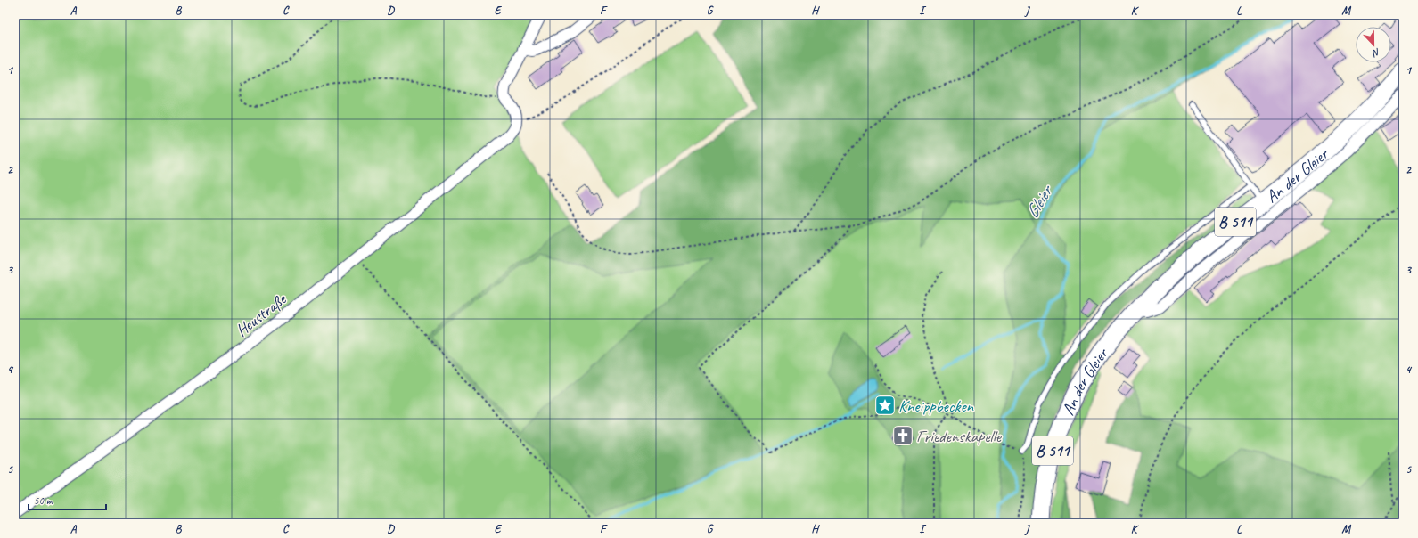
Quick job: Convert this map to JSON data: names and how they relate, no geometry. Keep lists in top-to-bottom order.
{
  "streets": {
    "main road": ["An der Gleier", "B 511"],
    "street": ["Heustraße"]
  },
  "water": ["Gleier"],
  "places": {
    "place": ["Kneippbecken"],
    "church": ["Friedenskapelle"]
  },
  "scale_bar": "50 m",
  "north": "bottom",
  "grid": {
    "columns": [
      "A",
      "B",
      "C",
      "D",
      "E",
      "F",
      "G",
      "H",
      "I",
      "J",
      "K",
      "L",
      "M"
    ],
    "rows": [
      "1",
      "2",
      "3",
      "4",
      "5"
    ]
  }
}
